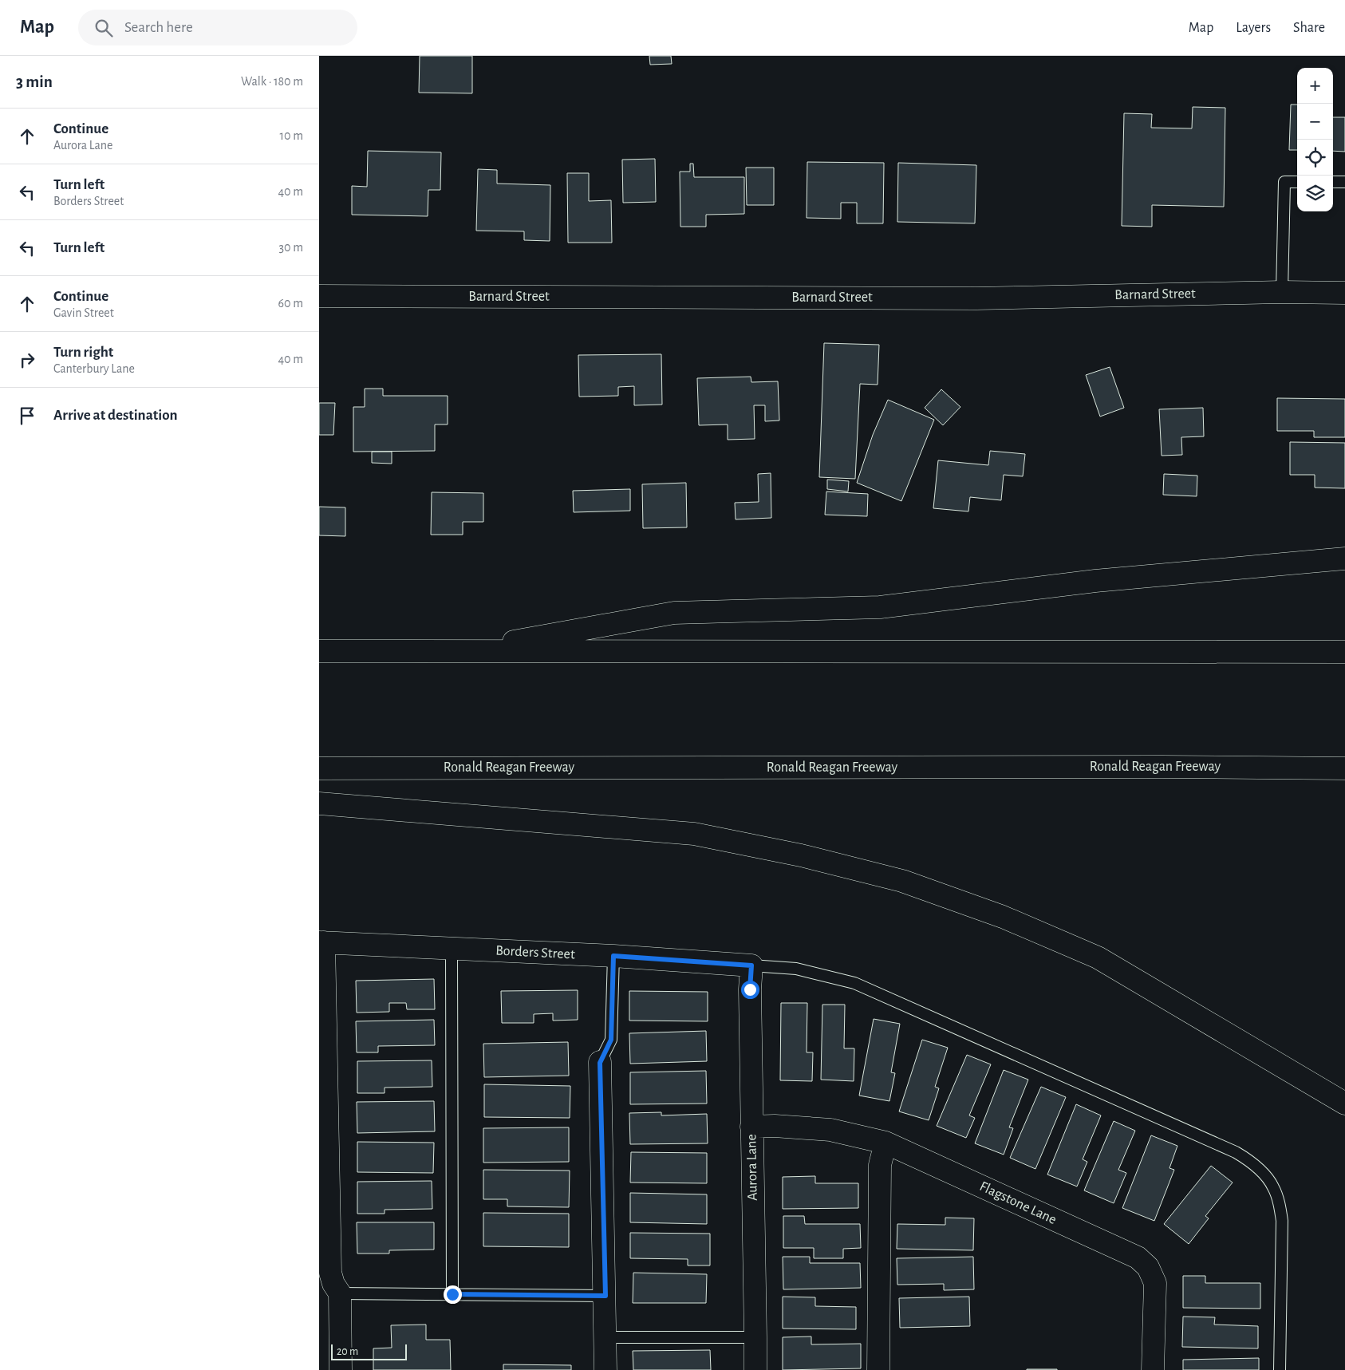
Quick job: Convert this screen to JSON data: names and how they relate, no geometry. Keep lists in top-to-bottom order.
{
  "streets": {
    "main road": [
      "Barnard Street",
      "Ronald Reagan Freeway",
      "Borders Street",
      "Aurora Lane",
      "Flagstone Lane"
    ]
  },
  "crossings": [
    ["Borders Street", "Aurora Lane"],
    ["Aurora Lane", "Flagstone Lane"]
  ],
  "scale_bar": "20 m",
  "page": {
    "header": "Map",
    "search": "Search here",
    "nav": ["Map", "Layers", "Share"],
    "heading": ["3 min", "Walk · 180 m"],
    "map_buttons": ["+", "−"],
    "list": [
      ["Continue", "Aurora Lane", "10 m"],
      ["Turn left", "Borders Street", "40 m"],
      ["Turn left", "30 m"],
      ["Continue", "Gavin Street", "60 m"],
      ["Turn right", "Canterbury Lane", "40 m"],
      "Arrive at destination"
    ],
    "scale": "20 m"
  }
}
